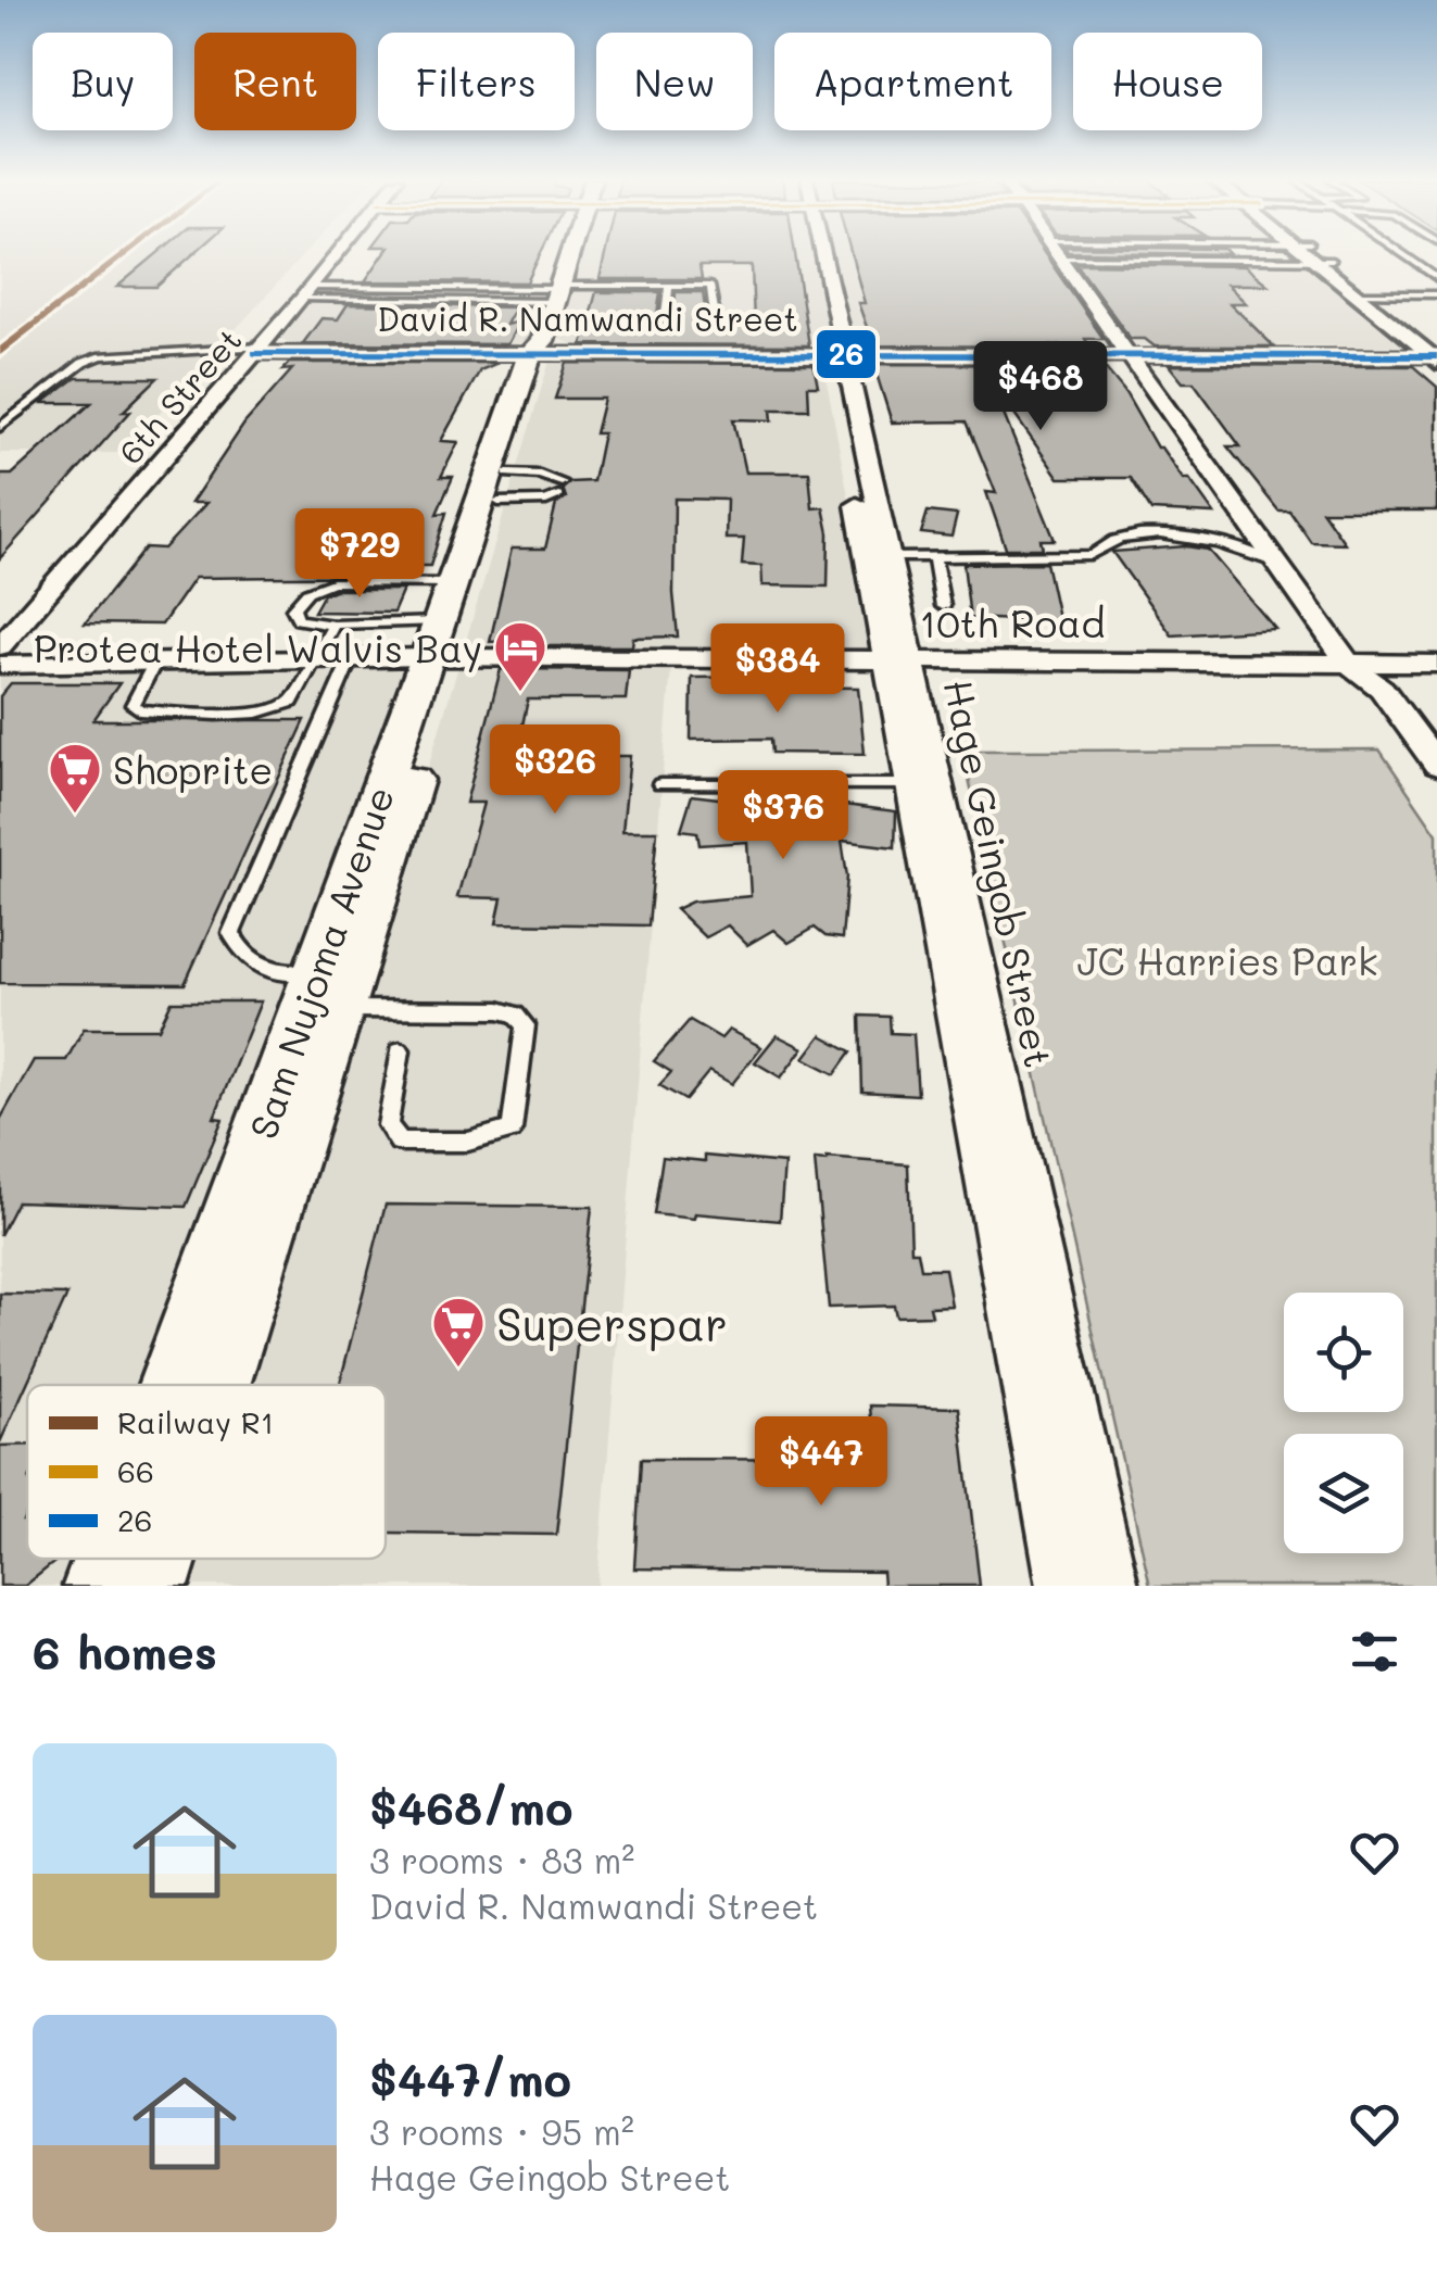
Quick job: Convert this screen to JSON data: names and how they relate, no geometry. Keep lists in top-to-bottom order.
{
  "streets": {
    "main road": ["Sam Nujoma Avenue"],
    "street": [
      "David R. Namwandi Street",
      "6th Street",
      "10th Road",
      "Hage Geingob Street"
    ]
  },
  "crossings": [
    ["David R. Namwandi Street", "6th Street"],
    ["David R. Namwandi Street", "Hage Geingob Street"],
    ["David R. Namwandi Street", "Sam Nujoma Avenue"],
    ["10th Road", "Hage Geingob Street"],
    ["10th Road", "Sam Nujoma Avenue"]
  ],
  "parks": ["JC Harries Park"],
  "places": {
    "hotel": ["Protea Hotel Walvis Bay"],
    "supermarket": ["Shoprite", "Superspar"]
  },
  "lines": ["rail line R1", "transit line 26"],
  "legend": ["Railway R1", "66", "26"],
  "page": {
    "chip": [
      "Buy",
      "Rent",
      "Filters",
      "New",
      "Apartment",
      "House"
    ],
    "price": [
      "$468",
      "$729",
      "$384",
      "$326",
      "$376",
      "$447"
    ],
    "heading": "6 homes",
    "list": [
      {
        "name": "$468/mo",
        "note": "3 rooms · 83 m² · David R. Namwandi Street"
      },
      {
        "name": "$447/mo",
        "note": "3 rooms · 95 m² · Hage Geingob Street"
      }
    ]
  }
}
